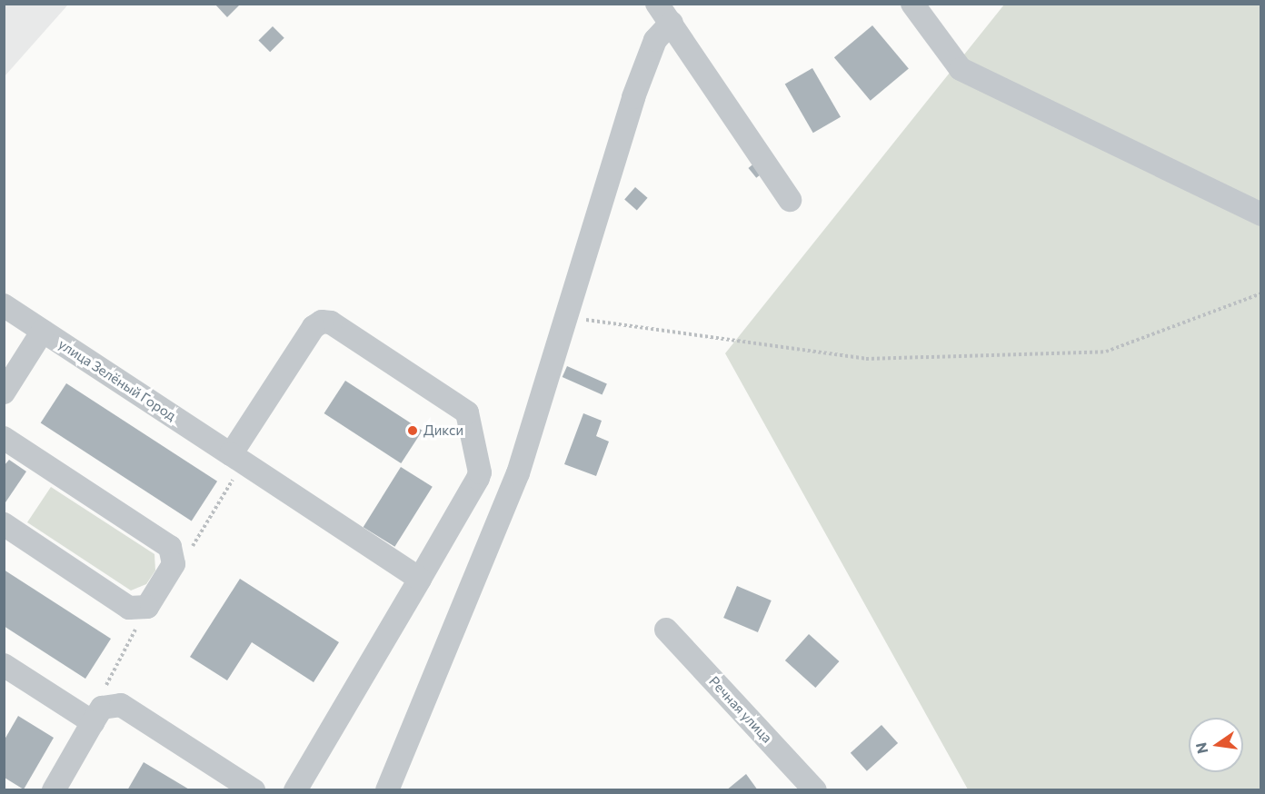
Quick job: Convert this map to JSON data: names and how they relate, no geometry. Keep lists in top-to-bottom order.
{
  "streets": {
    "street": ["улица Зелёный Город", "Речная улица"]
  },
  "places": ["Дикси"],
  "north": "left"
}
